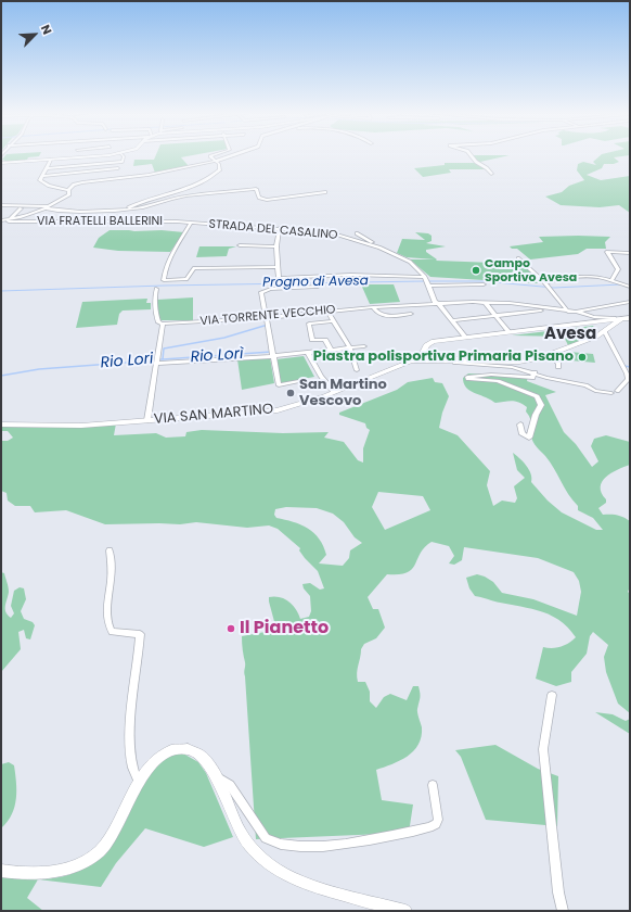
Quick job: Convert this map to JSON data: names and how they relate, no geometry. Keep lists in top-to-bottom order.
{
  "streets": {
    "street": [
      "VIA FRATELLI BALLERINI",
      "STRADA DEL CASALINO",
      "VIA TORRENTE VECCHIO",
      "VIA SAN MARTINO"
    ]
  },
  "crossings": [
    ["VIA FRATELLI BALLERINI", "STRADA DEL CASALINO"],
    ["STRADA DEL CASALINO", "VIA TORRENTE VECCHIO"]
  ],
  "districts": ["Avesa"],
  "water": ["Progno di Avesa", "Rio Lorì", "Rio Lori"],
  "places": [
    "Campo Sportivo Avesa",
    "Piastra polisportiva Primaria Pisano",
    "San Martino Vescovo",
    "Il Pianetto"
  ],
  "north": "top right"
}
